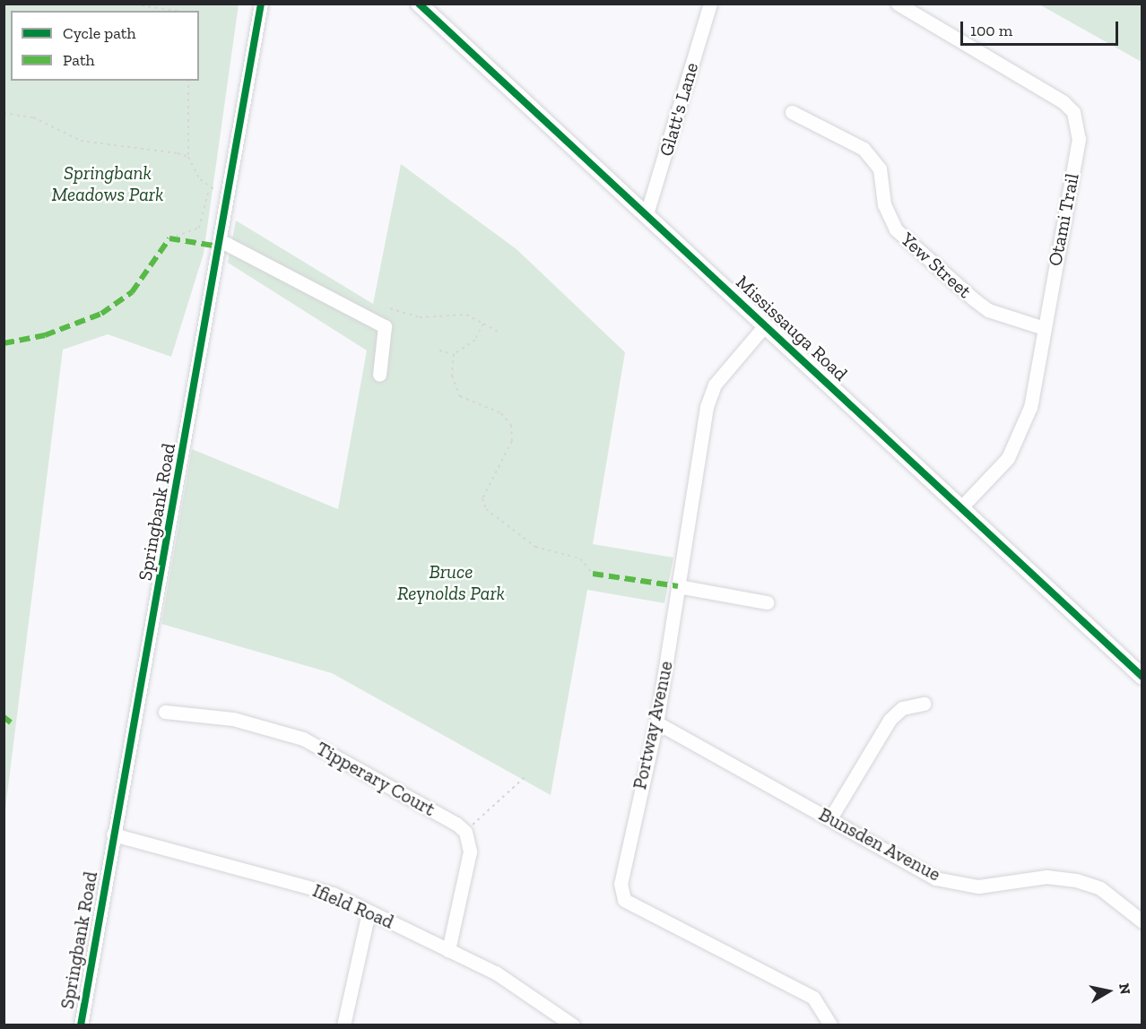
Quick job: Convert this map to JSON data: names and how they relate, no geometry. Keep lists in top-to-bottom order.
{
  "streets": {
    "main road": ["Mississauga Road"],
    "street": [
      "Glatt's Lane",
      "Otami Trail",
      "Yew Street",
      "Springbank Road",
      "Portway Avenue",
      "Tipperary Court",
      "Bunsden Avenue",
      "Ifield Road"
    ]
  },
  "crossings": [
    ["Glatt's Lane", "Mississauga Road"],
    ["Otami Trail", "Yew Street"],
    ["Otami Trail", "Mississauga Road"],
    ["Mississauga Road", "Portway Avenue"],
    ["Springbank Road", "Ifield Road"],
    ["Portway Avenue", "Bunsden Avenue"]
  ],
  "parks": ["Springbank Meadows Park", "Bruce Reynolds Park"],
  "legend": ["Cycle path", "Path"],
  "scale_bar": "100 m",
  "north": "right"
}
